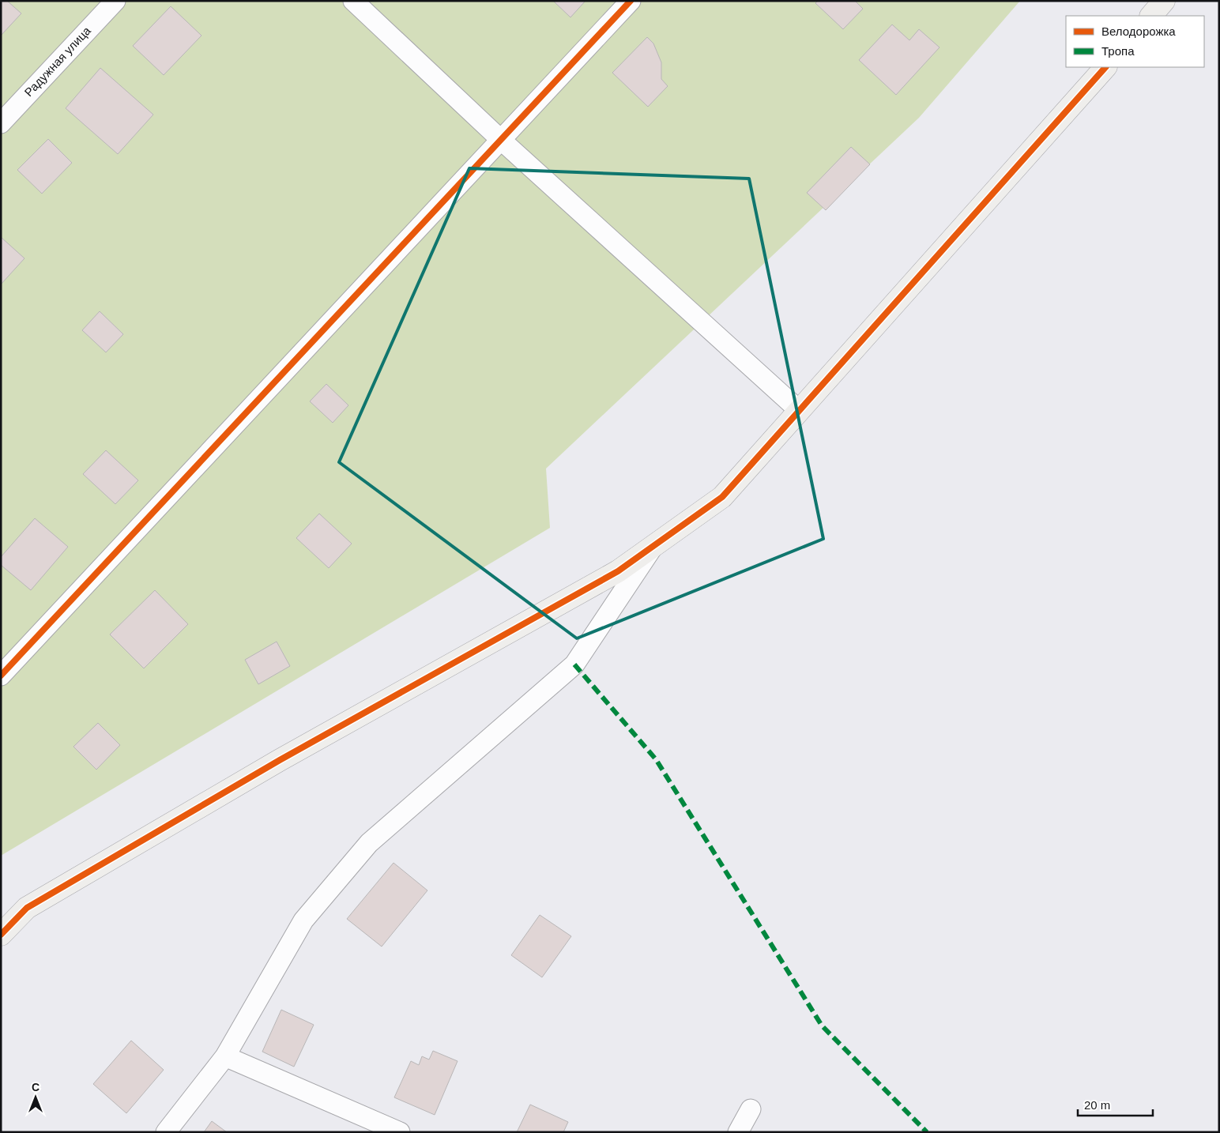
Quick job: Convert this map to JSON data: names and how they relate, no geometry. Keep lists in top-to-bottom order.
{
  "streets": {
    "street": ["Радужная улица"]
  },
  "legend": ["Велодорожка", "Тропа"],
  "scale_bar": "20 m",
  "north": "top"
}
